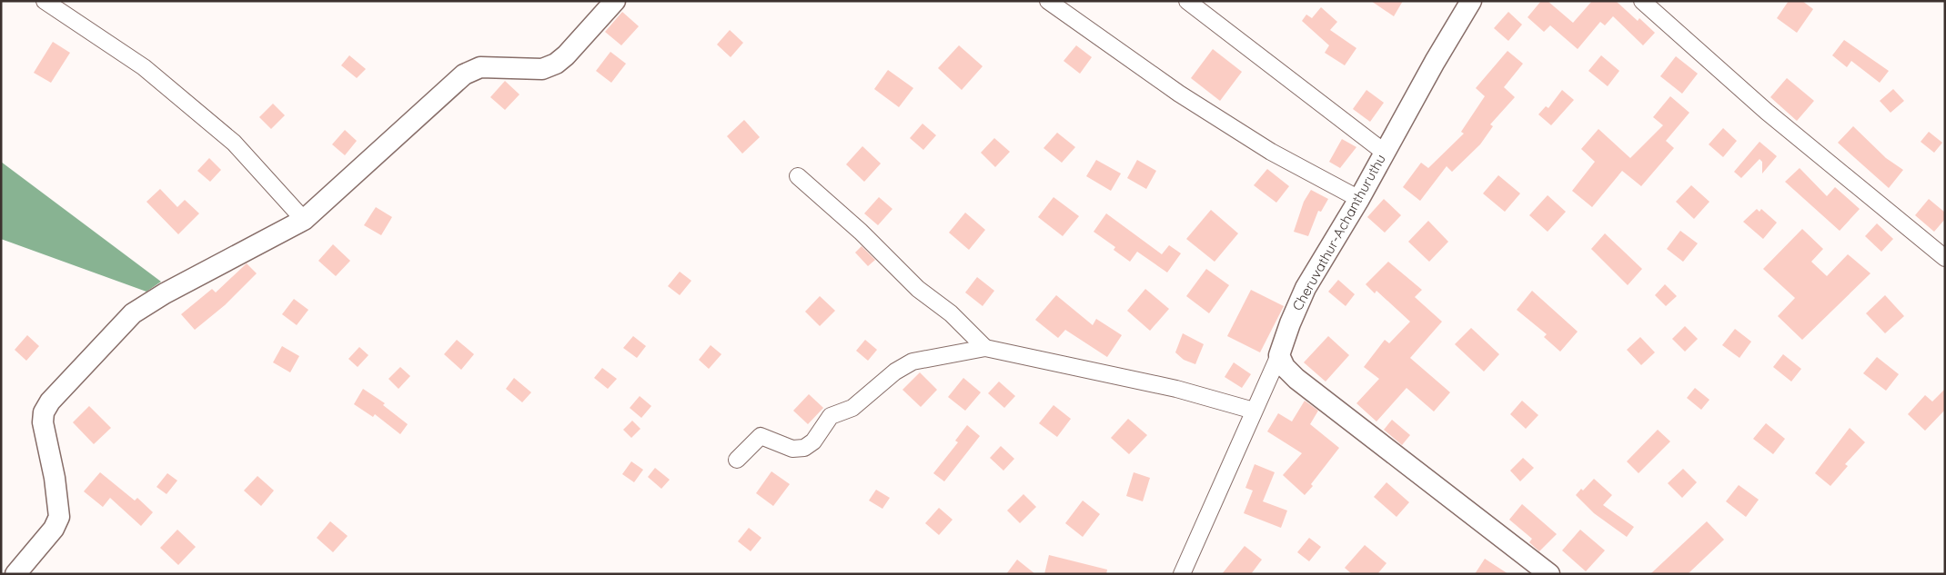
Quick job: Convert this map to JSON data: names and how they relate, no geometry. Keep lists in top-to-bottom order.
{
  "streets": {
    "main road": ["Cheruvathur-Achanthuruthu"]
  }
}
